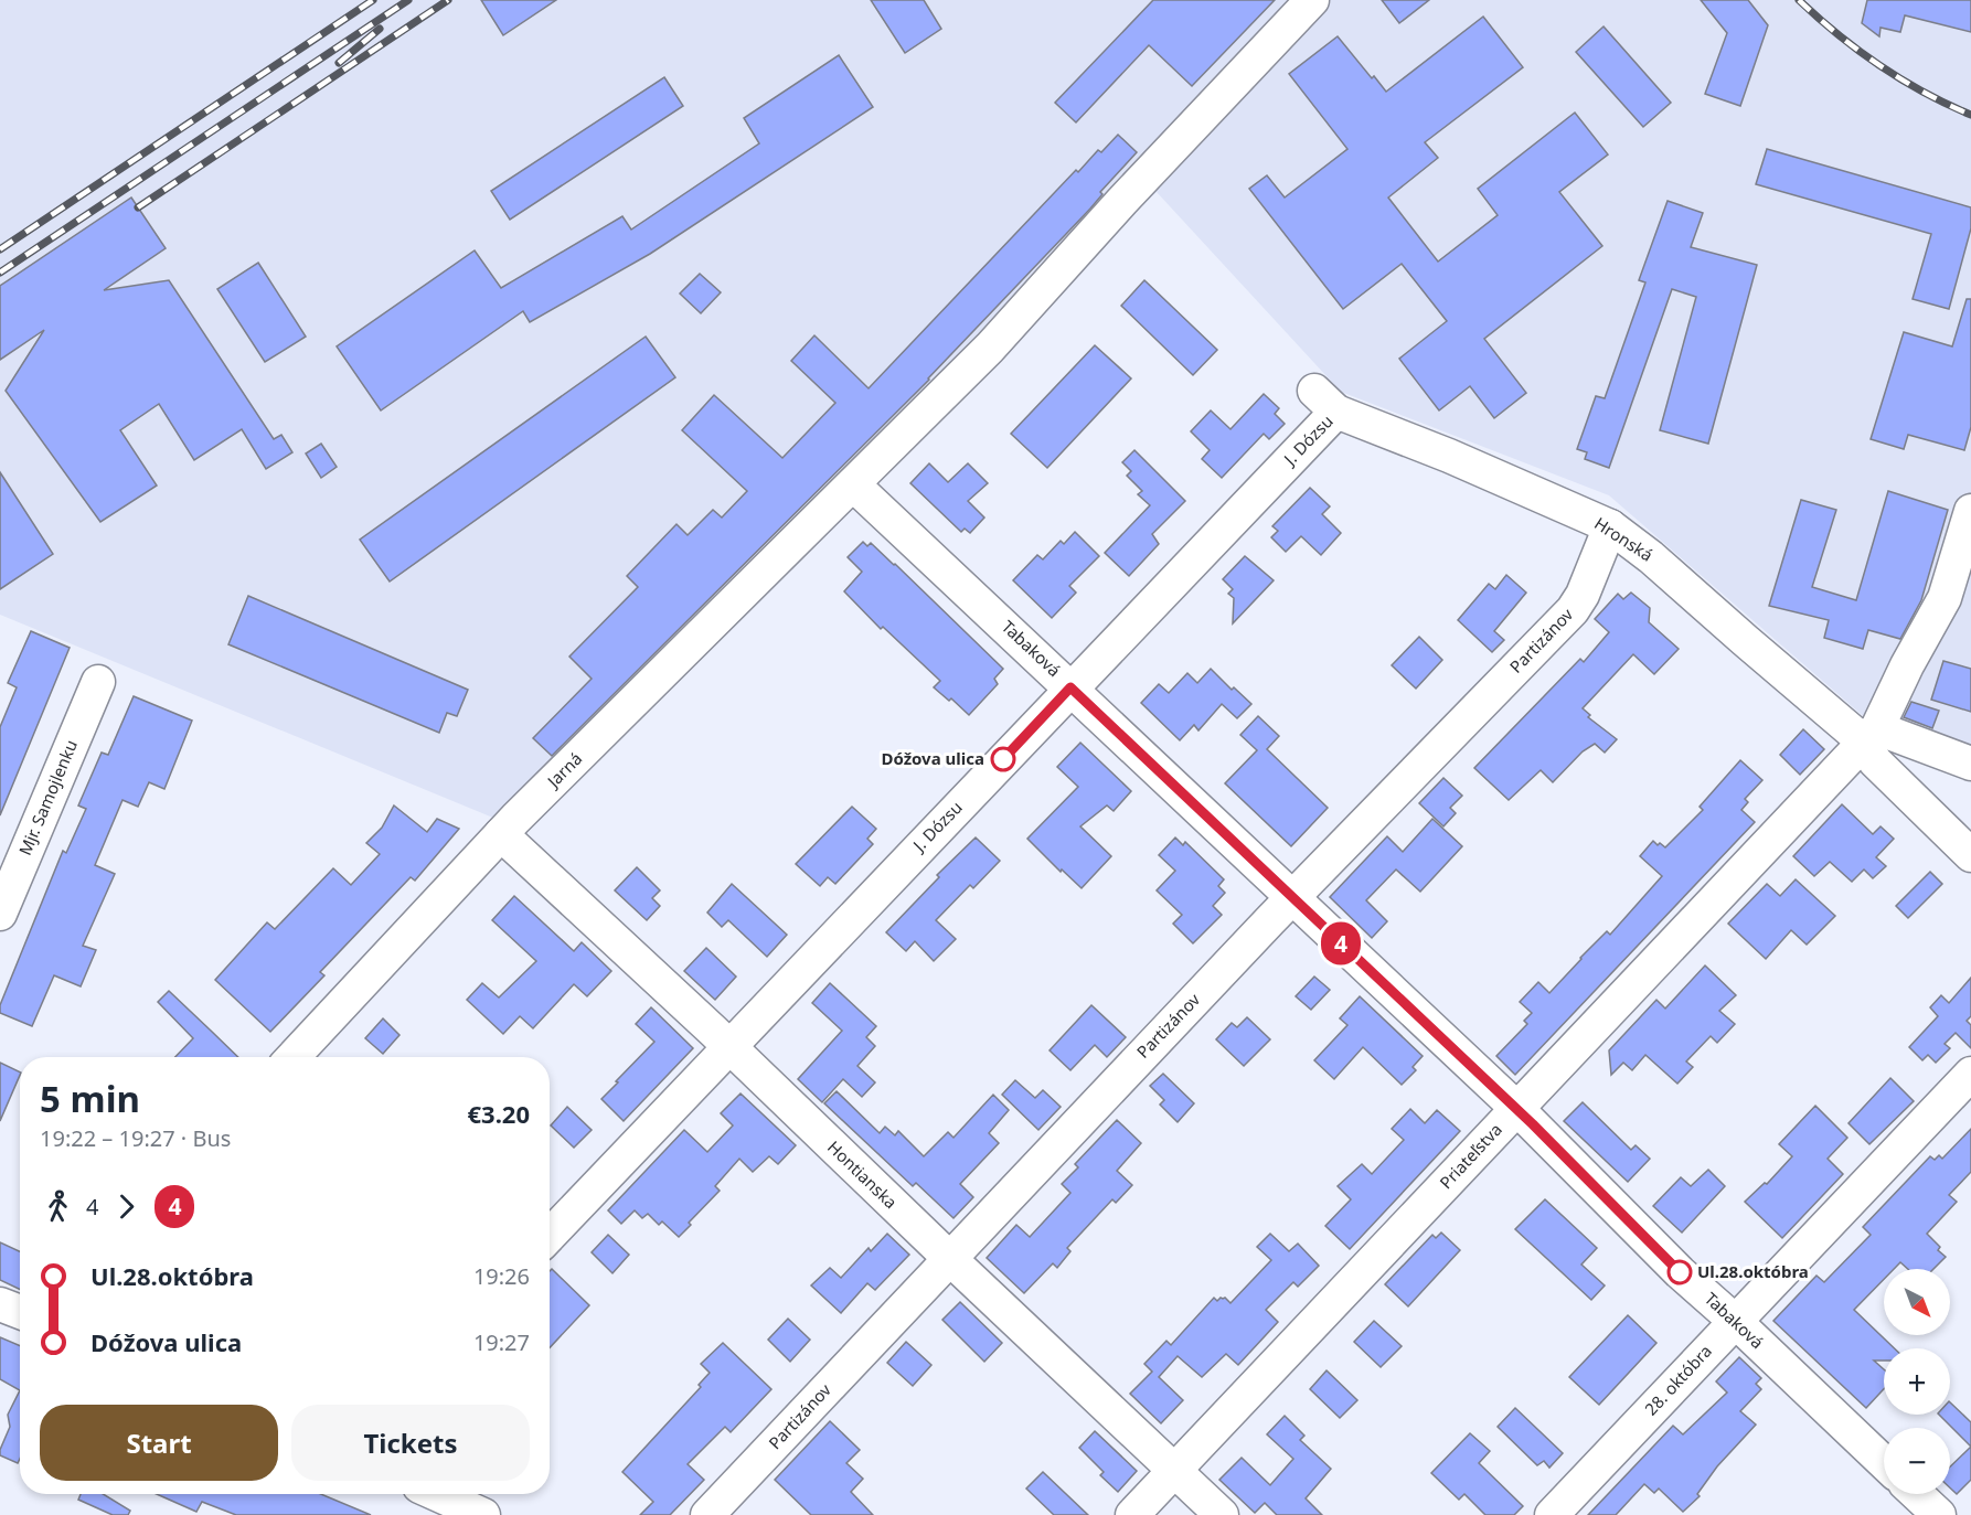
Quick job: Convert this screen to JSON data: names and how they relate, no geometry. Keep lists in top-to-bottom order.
{
  "streets": {
    "street": [
      "J. Dózsu",
      "Hronská",
      "Partizánov",
      "Tabaková",
      "Jarná",
      "Mjr. Samojlenku",
      "Priateľstva",
      "Hontianska",
      "28. októbra"
    ]
  },
  "crossings": [
    ["J. Dózsu", "Hronská"],
    ["J. Dózsu", "Tabaková"],
    ["J. Dózsu", "Hontianska"],
    ["Hronská", "Partizánov"],
    ["Hronská", "Priateľstva"],
    ["Partizánov", "Tabaková"],
    ["Partizánov", "Hontianska"],
    ["Tabaková", "Jarná"],
    ["Tabaková", "Priateľstva"],
    ["Tabaková", "28. októbra"],
    ["Jarná", "Hontianska"],
    ["Priateľstva", "Hontianska"]
  ],
  "places": ["Dóžova ulica", "Ul.28.októbra"],
  "lines": ["bus line 4"],
  "north": "bottom right",
  "page": {
    "on_map": "4",
    "heading": ["5 min", "19:22 – 19:27 · Bus", "€3.20"],
    "legs": ["4", "4"],
    "list": [
      {
        "name": "Ul.28.októbra",
        "value": "19:26"
      },
      {
        "name": "Dóžova ulica",
        "value": "19:27"
      }
    ],
    "map_buttons": ["+", "−"],
    "buttons": ["Start", "Tickets"]
  }
}
